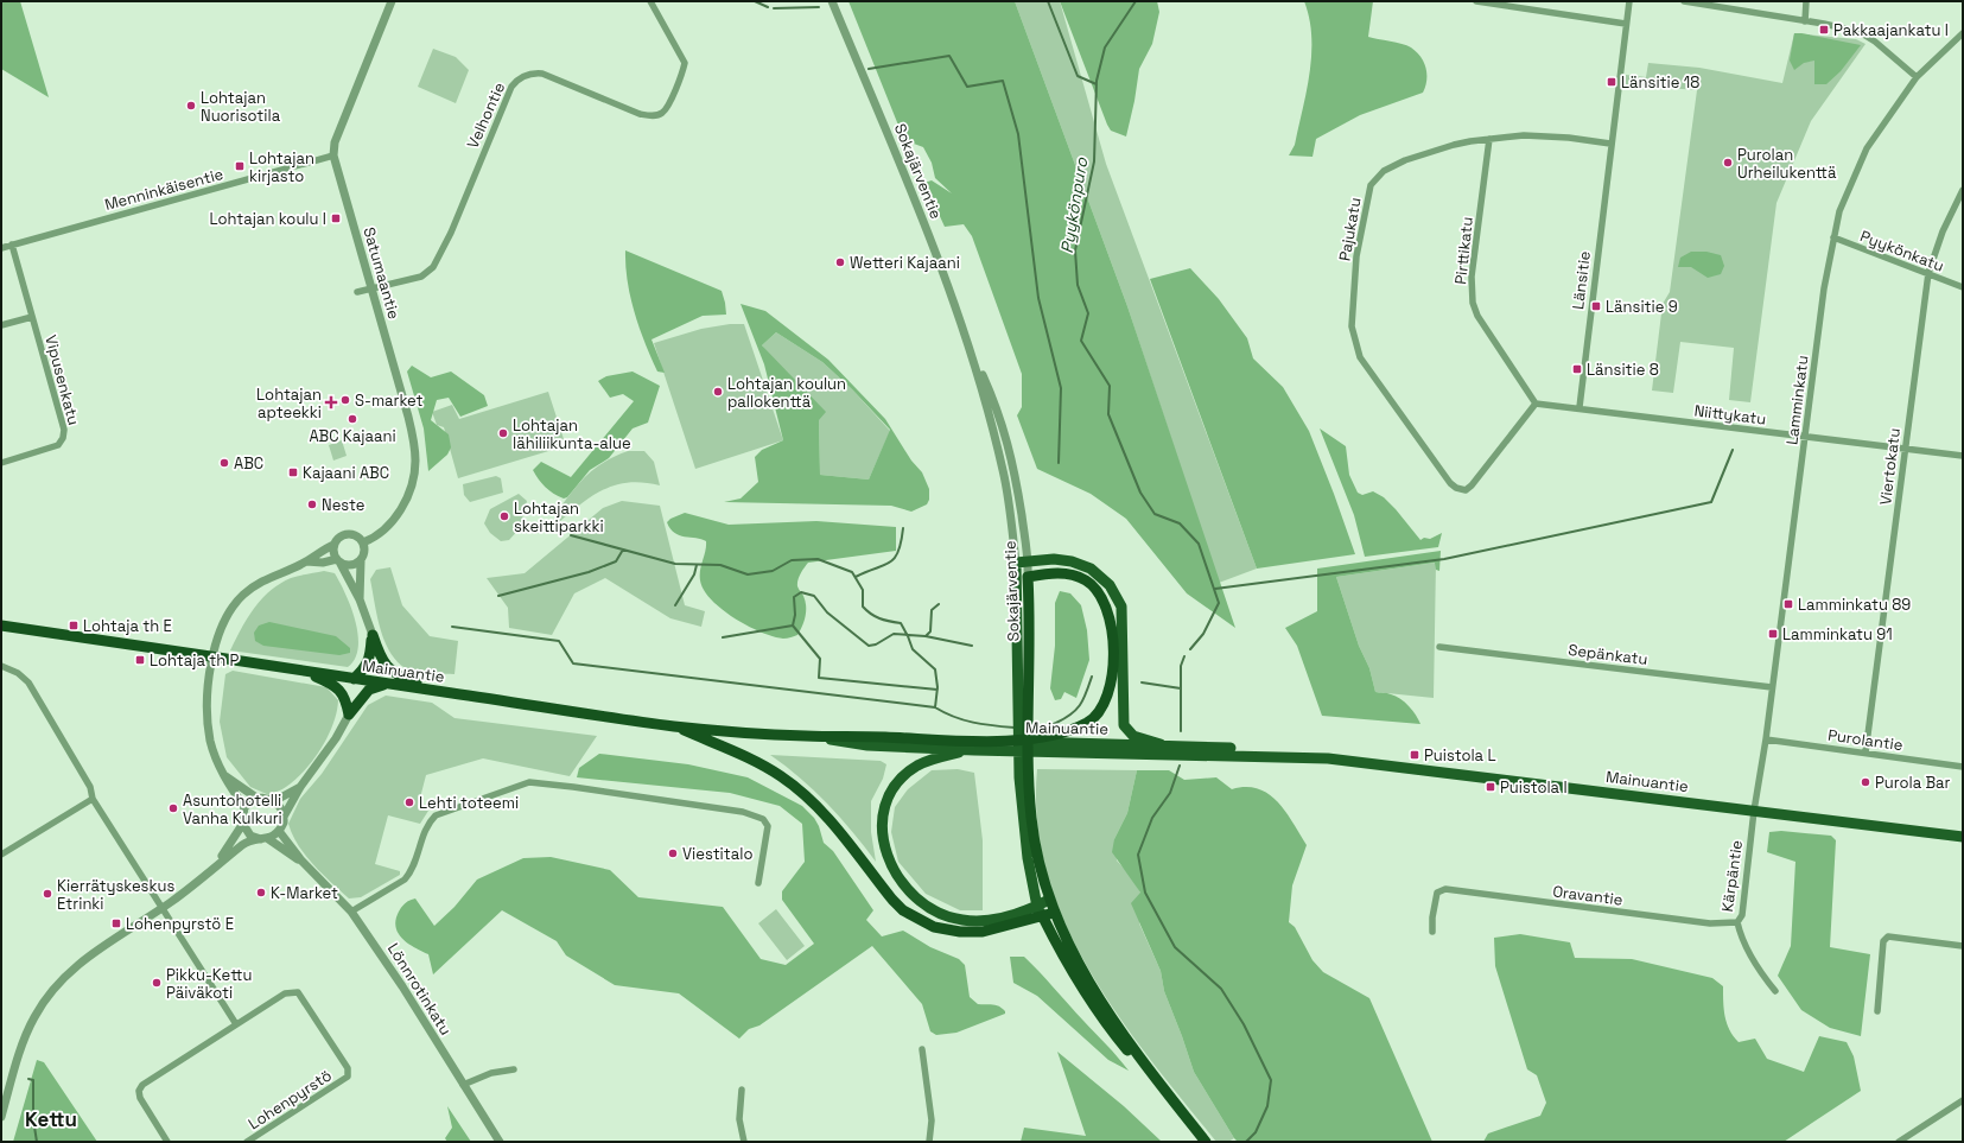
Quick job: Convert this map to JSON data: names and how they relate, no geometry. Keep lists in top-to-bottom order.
{
  "streets": {
    "highway": ["Sokajärventie", "Mainuantie"],
    "street": [
      "Velhontie",
      "Menninkäisentie",
      "Pajukatu",
      "Pirttikatu",
      "Pyykönkatu",
      "Satumaantie",
      "Länsitie",
      "Vipusenkatu",
      "Lamminkatu",
      "Niittykatu",
      "Viertokatu",
      "Sepänkatu",
      "Purolantie",
      "Kärpäntie",
      "Oravantie",
      "Lönnrotinkatu",
      "Lohenpyrstö"
    ]
  },
  "crossings": [
    ["Velhontie", "Satumaantie"],
    ["Menninkäisentie", "Satumaantie"],
    ["Menninkäisentie", "Vipusenkatu"],
    ["Pajukatu", "Pirttikatu"],
    ["Pajukatu", "Länsitie"],
    ["Pyykönkatu", "Lamminkatu"],
    ["Pyykönkatu", "Viertokatu"],
    ["Länsitie", "Niittykatu"],
    ["Lamminkatu", "Niittykatu"],
    ["Lamminkatu", "Sepänkatu"],
    ["Lamminkatu", "Mainuantie"],
    ["Lamminkatu", "Purolantie"],
    ["Lamminkatu", "Kärpäntie"],
    ["Niittykatu", "Viertokatu"],
    ["Viertokatu", "Purolantie"],
    ["Mainuantie", "Kärpäntie"],
    ["Kärpäntie", "Oravantie"]
  ],
  "districts": ["Kettu"],
  "water": ["Pyykönpuro"],
  "places": {
    "transit": [
      "Pakkaajankatu I",
      "Länsitie 18",
      "Lohtajan kirjasto",
      "Lohtajan koulu I",
      "Länsitie 9",
      "Länsitie 8",
      "Kajaani ABC",
      "Lamminkatu 89",
      "Lohtaja th E",
      "Lamminkatu 91",
      "Lohtaja th P",
      "Puistola L",
      "Puistola I",
      "Lohenpyrstö E"
    ],
    "other": [
      "Lohtajan Nuorisotila",
      "Purolan Urheilukenttä",
      "Wetteri Kajaani",
      "Lohtajan koulun pallokenttä",
      "S-market",
      "ABC Kajaani",
      "Lohtajan lähiliikunta-alue",
      "ABC",
      "Neste",
      "Lohtajan skeittiparkki",
      "Purola Bar",
      "Lehti toteemi",
      "Asuntohotelli Vanha Kulkuri",
      "Viestitalo",
      "K-Market",
      "Kierrätyskeskus Etrinki",
      "Pikku-Kettu Päiväkoti"
    ],
    "health": ["Lohtajan apteekki"]
  }
}
